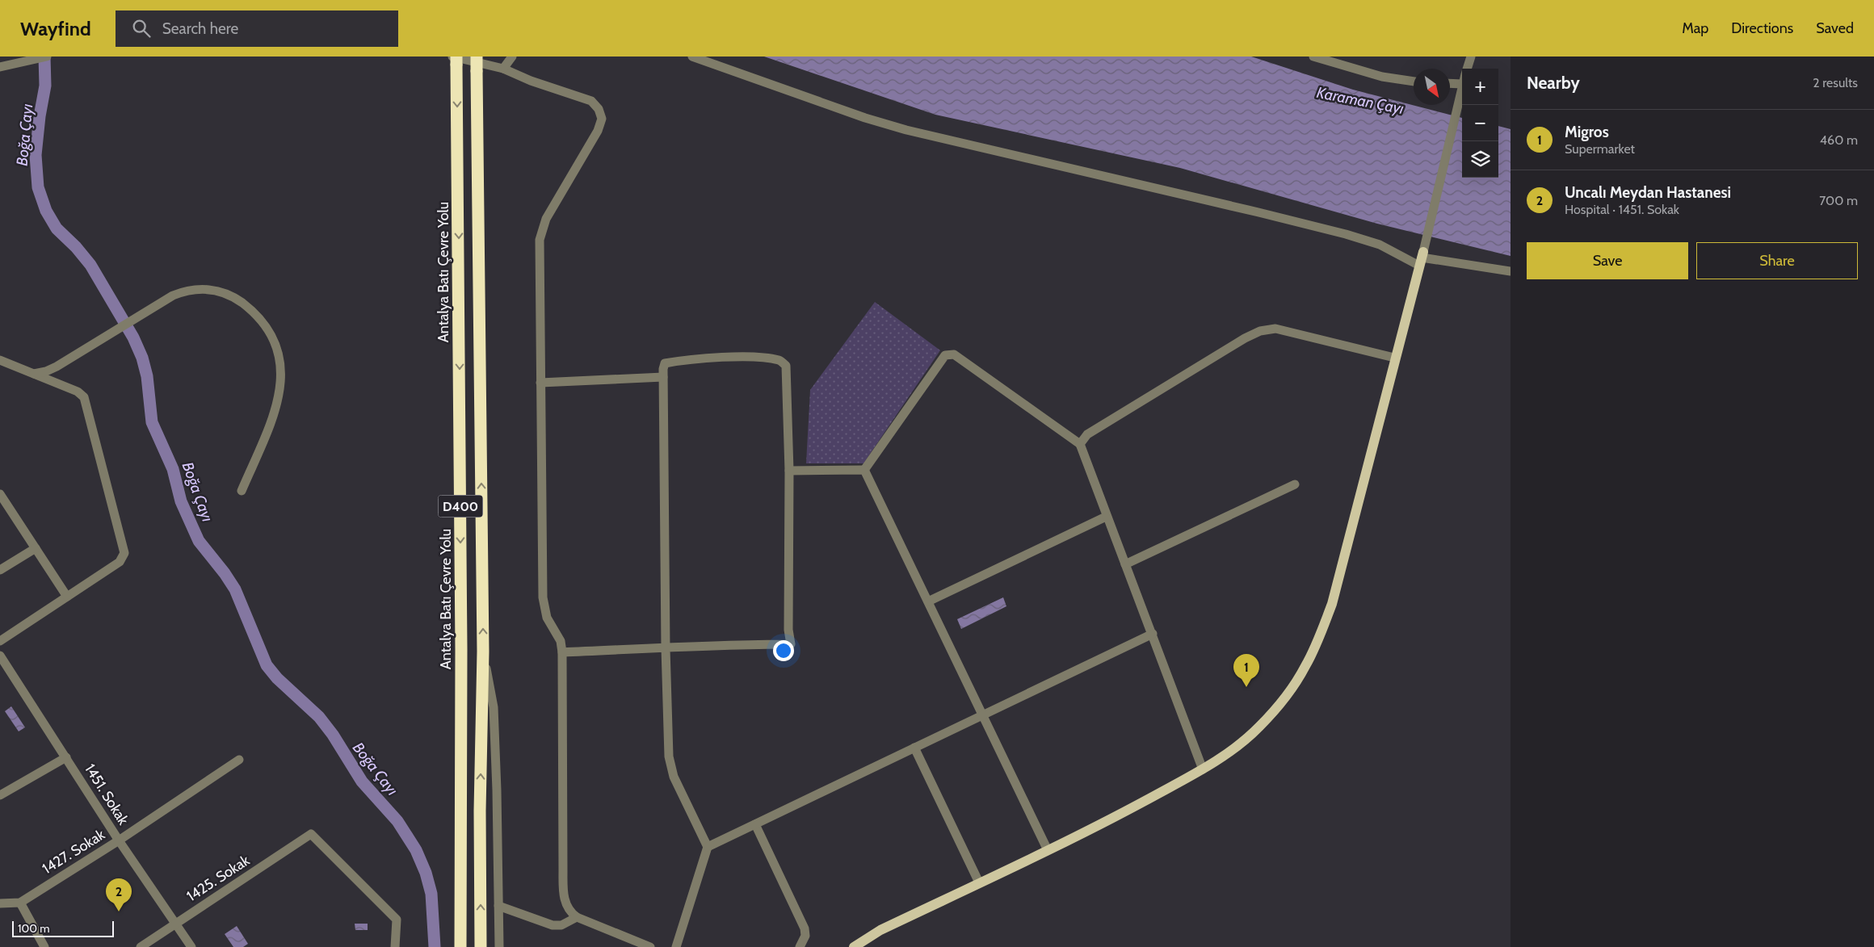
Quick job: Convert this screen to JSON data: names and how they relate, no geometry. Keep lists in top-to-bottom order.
{
  "streets": {
    "highway": ["Antalya Batı Çevre Yolu", "D400"],
    "street": ["1451. Sokak", "1427. Sokak", "1425. Sokak"]
  },
  "crossings": [
    ["1451. Sokak", "1427. Sokak"],
    ["1451. Sokak", "1425. Sokak"]
  ],
  "water": ["Karaman Çayı", "Boğa Çayı"],
  "scale_bar": "100 m",
  "north": "bottom right",
  "page": {
    "header": "Wayfind",
    "search": "Search here",
    "nav": ["Map", "Directions", "Saved"],
    "heading": ["Nearby", "2 results"],
    "map_buttons": ["+", "−"],
    "list": [
      {
        "mark": "1",
        "name": "Migros",
        "note": "Supermarket",
        "value": "460 m"
      },
      {
        "mark": "2",
        "name": "Uncalı Meydan Hastanesi",
        "note": "Hospital · 1451. Sokak",
        "value": "700 m"
      }
    ],
    "buttons": ["Save", "Share"],
    "pins": ["1", "2"],
    "scale": "100 m"
  }
}
